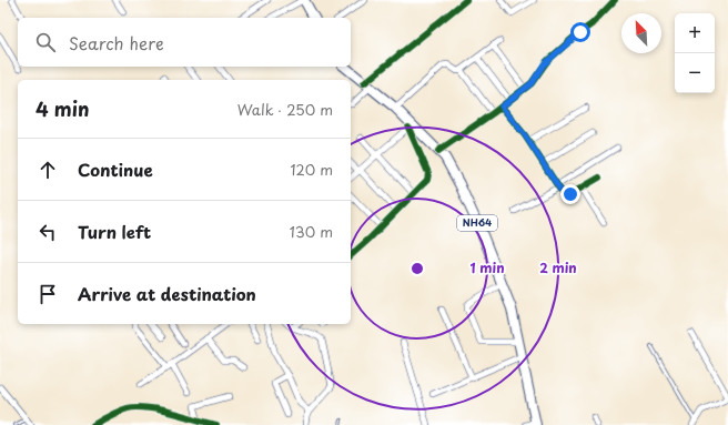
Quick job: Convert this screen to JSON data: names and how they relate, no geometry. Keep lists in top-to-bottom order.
{
  "streets": {
    "highway": ["NH64"]
  },
  "north": "top left",
  "page": {
    "map_buttons": ["+", "−"],
    "search": "Search here",
    "heading": ["4 min", "Walk · 250 m"],
    "list": [
      ["Continue", "120 m"],
      ["Turn left", "130 m"],
      "Arrive at destination"
    ]
  },
  "rings": ["1 min", "2 min"]
}
